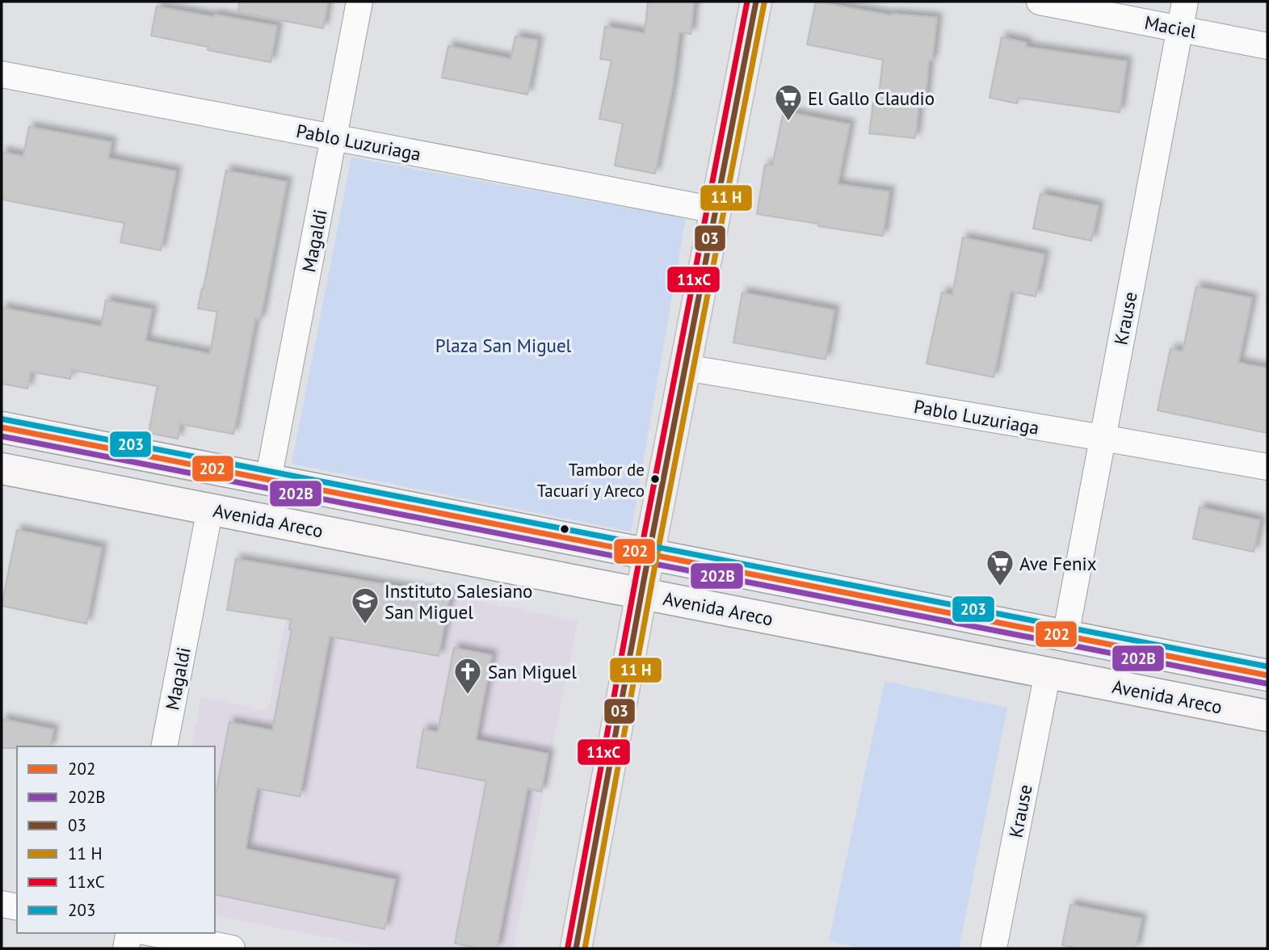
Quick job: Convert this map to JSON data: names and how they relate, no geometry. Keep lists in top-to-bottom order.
{
  "streets": {
    "main road": ["Avenida Areco"],
    "street": [
      "Maciel",
      "Pablo Luzuriaga",
      "Magaldi",
      "Krause"
    ]
  },
  "crossings": [
    ["Maciel", "Krause"],
    ["Pablo Luzuriaga", "Magaldi"],
    ["Pablo Luzuriaga", "Krause"],
    ["Magaldi", "Avenida Areco"],
    ["Krause", "Avenida Areco"]
  ],
  "parks": ["Plaza San Miguel"],
  "places": {
    "supermarket": ["El Gallo Claudio", "Ave Fenix"],
    "other": ["Tambor de Tacuarí y Areco"],
    "school or university": ["Instituto Salesiano San Miguel"],
    "church": ["San Miguel"]
  },
  "lines": [
    "transit line 03",
    "transit line 11xC",
    "transit line 203",
    "transit line 202",
    "transit line 202B"
  ],
  "legend": [
    "202",
    "202B",
    "03",
    "11 H",
    "11xC",
    "203"
  ]
}
